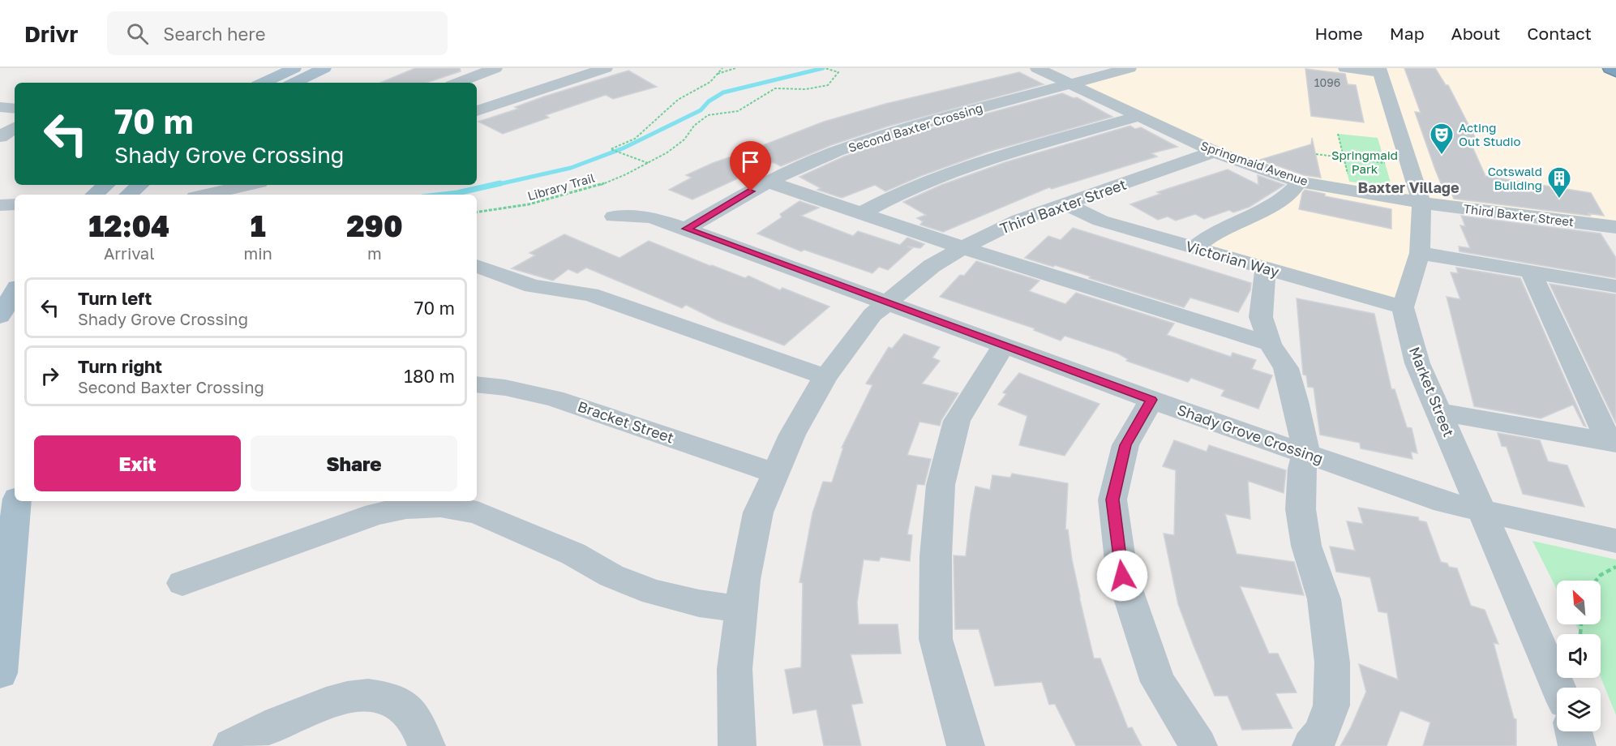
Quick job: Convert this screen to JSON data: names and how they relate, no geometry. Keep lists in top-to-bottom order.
{
  "streets": {
    "street": [
      "Second Baxter Crossing",
      "Springmaid Avenue",
      "Third Baxter Street",
      "Victorian Way",
      "Market Street",
      "Bracket Street",
      "Shady Grove Crossing"
    ],
    "path": ["Library Trail"]
  },
  "crossings": [
    ["Second Baxter Crossing", "Springmaid Avenue"],
    ["Second Baxter Crossing", "Shady Grove Crossing"],
    ["Springmaid Avenue", "Third Baxter Street"],
    ["Third Baxter Street", "Victorian Way"],
    ["Third Baxter Street", "Bracket Street"],
    ["Third Baxter Street", "Shady Grove Crossing"],
    ["Victorian Way", "Market Street"],
    ["Market Street", "Shady Grove Crossing"]
  ],
  "districts": ["Baxter Village"],
  "parks": ["Springmaid Park"],
  "places": {
    "theatre": ["Acting Out Studio"],
    "building": ["Cotswald Building"]
  },
  "house_numbers": ["1096"],
  "north": "top left",
  "page": {
    "header": "Drivr",
    "search": "Search here",
    "nav": [
      "Home",
      "Map",
      "About",
      "Contact"
    ],
    "turn": ["70 m", "Shady Grove Crossing"],
    "eta": [
      "12:04",
      "Arrival",
      "1",
      "min",
      "290",
      "m"
    ],
    "list": [
      {
        "name": "Turn left",
        "note": "Shady Grove Crossing",
        "value": "70 m"
      },
      {
        "name": "Turn right",
        "note": "Second Baxter Crossing",
        "value": "180 m"
      }
    ],
    "buttons": ["Exit", "Share"]
  }
}
